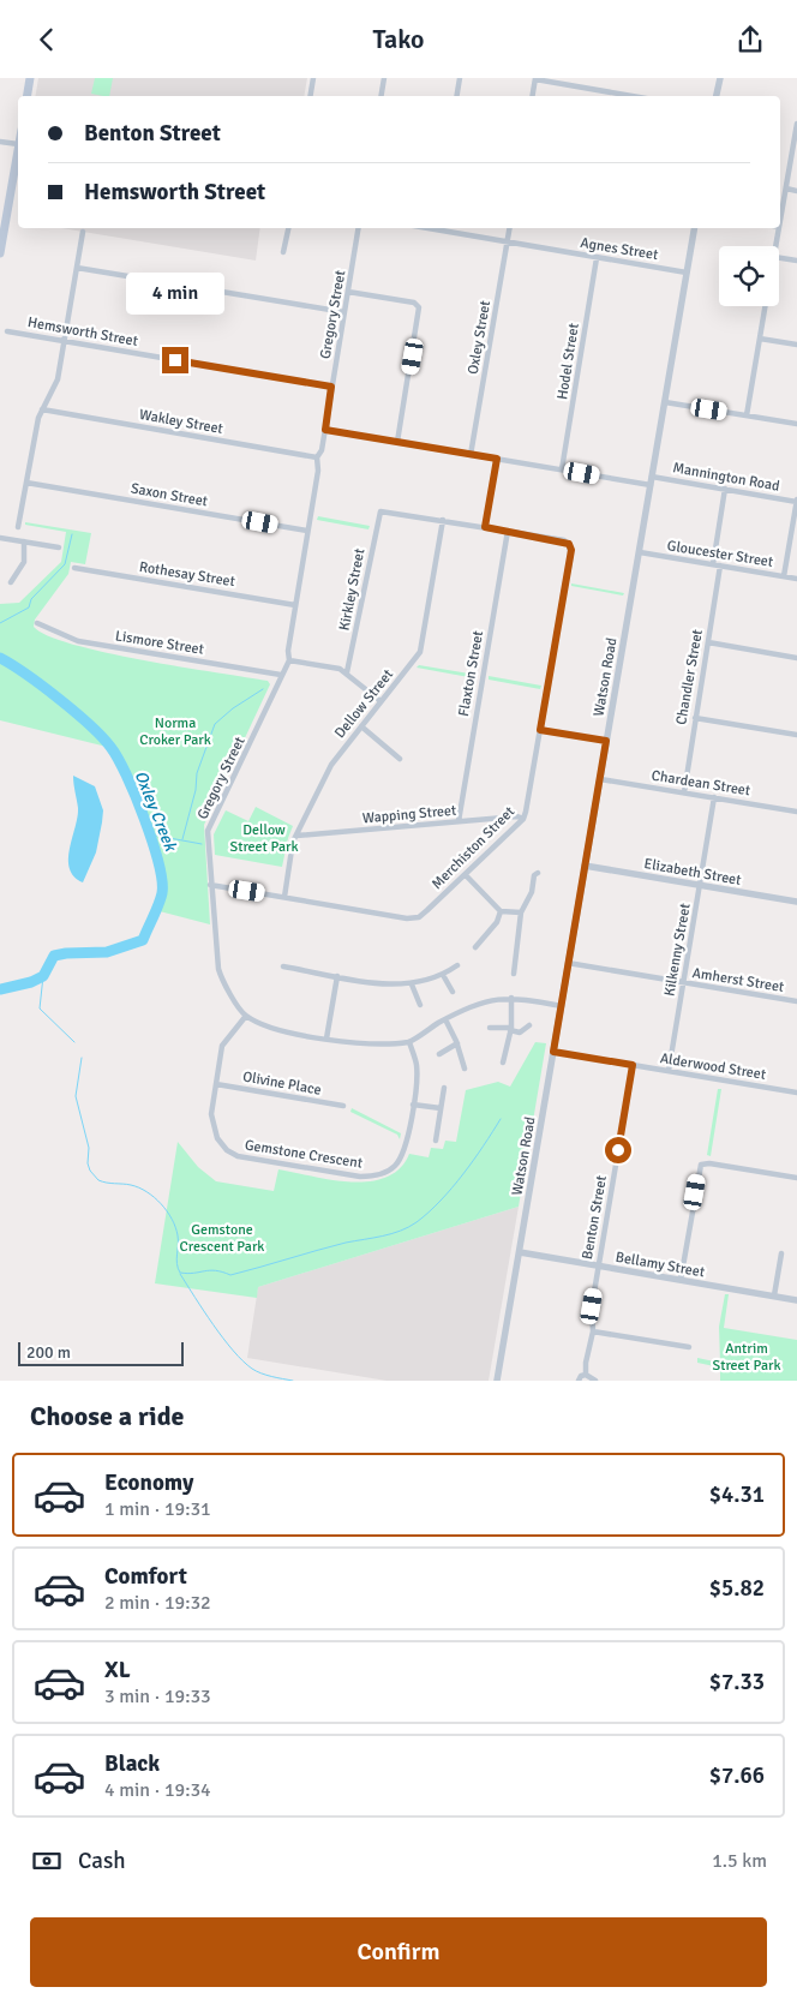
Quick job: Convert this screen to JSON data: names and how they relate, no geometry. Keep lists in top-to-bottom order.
{
  "streets": {
    "street": [
      "Agnes Street",
      "Gregory Street",
      "Hemsworth Street",
      "Oxley Street",
      "Hodel Street",
      "Wakley Street",
      "Mannington Road",
      "Saxon Street",
      "Gloucester Street",
      "Rothesay Street",
      "Kirkley Street",
      "Lismore Street",
      "Flaxton Street",
      "Watson Road",
      "Chandler Street",
      "Dellow Street",
      "Chardean Street",
      "Wapping Street",
      "Merchiston Street",
      "Elizabeth Street",
      "Kilkenny Street",
      "Amherst Street",
      "Alderwood Street",
      "Olivine Place",
      "Gemstone Crescent",
      "Benton Street",
      "Bellamy Street"
    ]
  },
  "crossings": [
    ["Agnes Street", "Oxley Street"],
    ["Agnes Street", "Hodel Street"],
    ["Agnes Street", "Watson Road"],
    ["Gregory Street", "Hemsworth Street"],
    ["Gregory Street", "Wakley Street"],
    ["Gregory Street", "Saxon Street"],
    ["Gregory Street", "Rothesay Street"],
    ["Gregory Street", "Lismore Street"],
    ["Gregory Street", "Merchiston Street"],
    ["Gregory Street", "Gemstone Crescent"],
    ["Mannington Road", "Watson Road"],
    ["Gloucester Street", "Watson Road"],
    ["Gloucester Street", "Chandler Street"],
    ["Kirkley Street", "Dellow Street"],
    ["Flaxton Street", "Wapping Street"],
    ["Flaxton Street", "Merchiston Street"],
    ["Watson Road", "Chardean Street"],
    ["Watson Road", "Elizabeth Street"],
    ["Watson Road", "Amherst Street"],
    ["Watson Road", "Alderwood Street"],
    ["Watson Road", "Bellamy Street"],
    ["Chandler Street", "Chardean Street"],
    ["Dellow Street", "Wapping Street"],
    ["Dellow Street", "Merchiston Street"],
    ["Chardean Street", "Kilkenny Street"],
    ["Wapping Street", "Merchiston Street"],
    ["Elizabeth Street", "Kilkenny Street"],
    ["Kilkenny Street", "Amherst Street"],
    ["Kilkenny Street", "Alderwood Street"],
    ["Alderwood Street", "Benton Street"],
    ["Olivine Place", "Gemstone Crescent"],
    ["Benton Street", "Bellamy Street"]
  ],
  "water": ["Oxley Creek"],
  "parks": [
    "Norma Croker Park",
    "Dellow Street Park",
    "Gemstone Crescent Park",
    "Antrim Street Park"
  ],
  "scale_bar": "200 m",
  "page": {
    "header": "Tako",
    "banner": ["Benton Street", "Hemsworth Street"],
    "bubble": "4 min",
    "scale": "200 m",
    "heading": "Choose a ride",
    "list": [
      {
        "name": "Economy",
        "note": "1 min · 19:31",
        "value": "$4.31"
      },
      {
        "name": "Comfort",
        "note": "2 min · 19:32",
        "value": "$5.82"
      },
      {
        "name": "XL",
        "note": "3 min · 19:33",
        "value": "$7.33"
      },
      {
        "name": "Black",
        "note": "4 min · 19:34",
        "value": "$7.66"
      }
    ],
    "pay": ["Cash", "1.5 km"],
    "buttons": "Confirm"
  }
}
